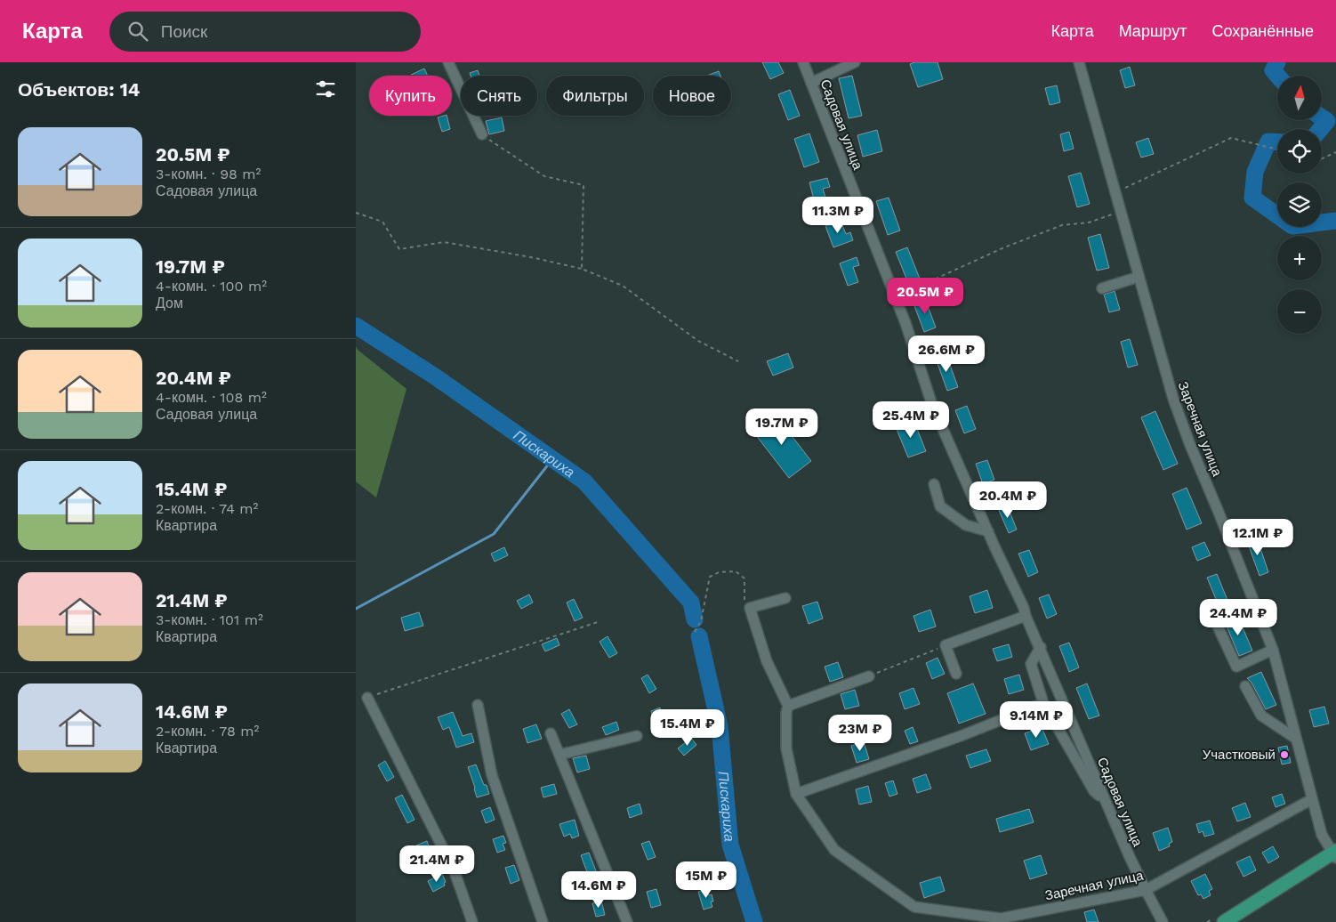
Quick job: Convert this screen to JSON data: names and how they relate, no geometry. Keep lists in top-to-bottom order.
{
  "streets": {
    "street": ["Садовая улица", "Заречная улица"]
  },
  "crossings": [
    ["Садовая улица", "Заречная улица"]
  ],
  "water": ["Пискариха"],
  "places": ["Участковый"],
  "north": "top",
  "page": {
    "header": "Карта",
    "search": "Поиск",
    "nav": ["Карта", "Маршрут", "Сохранённые"],
    "heading": "Объектов: 14",
    "map_buttons": ["+", "−"],
    "chip": [
      "Купить",
      "Снять",
      "Фильтры",
      "Новое"
    ],
    "list": [
      {
        "name": "20.5M ₽",
        "note": "3-комн. · 98 m² · Садовая улица"
      },
      {
        "name": "19.7M ₽",
        "note": "4-комн. · 100 m² · Дом"
      },
      {
        "name": "20.4M ₽",
        "note": "4-комн. · 108 m² · Садовая улица"
      },
      {
        "name": "15.4M ₽",
        "note": "2-комн. · 74 m² · Квартира"
      },
      {
        "name": "21.4M ₽",
        "note": "3-комн. · 101 m² · Квартира"
      },
      {
        "name": "14.6M ₽",
        "note": "2-комн. · 78 m² · Квартира"
      }
    ],
    "price": [
      "11.3M ₽",
      "20.5M ₽",
      "26.6M ₽",
      "25.4M ₽",
      "19.7M ₽",
      "20.4M ₽",
      "12.1M ₽",
      "24.4M ₽",
      "9.14M ₽",
      "15.4M ₽",
      "23M ₽",
      "21.4M ₽",
      "15M ₽",
      "14.6M ₽"
    ]
  }
}
